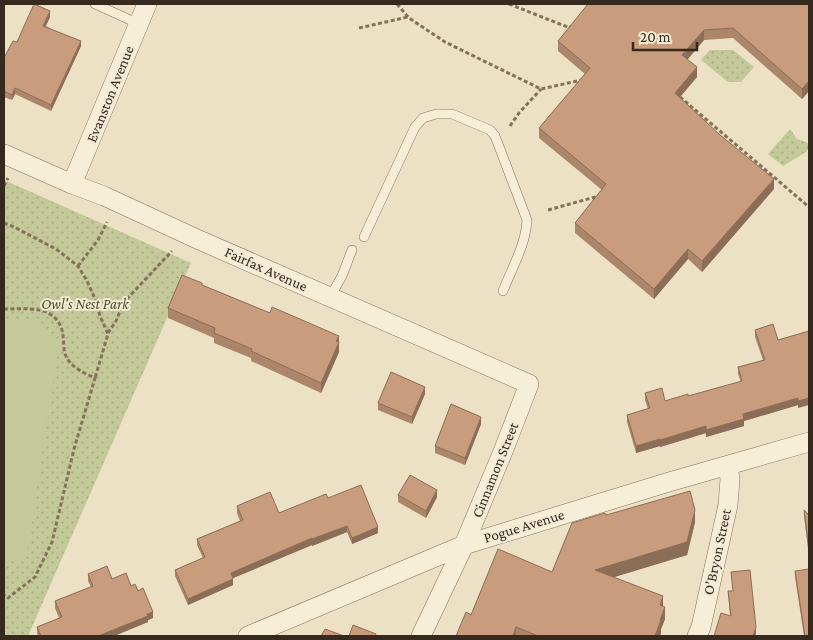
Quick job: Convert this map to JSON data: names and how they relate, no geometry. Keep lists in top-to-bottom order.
{
  "streets": {
    "street": [
      "Evanston Avenue",
      "Fairfax Avenue",
      "Cinnamon Street",
      "Pogue Avenue",
      "O’Bryon Street"
    ]
  },
  "crossings": [
    ["Evanston Avenue", "Fairfax Avenue"],
    ["Fairfax Avenue", "Cinnamon Street"],
    ["Cinnamon Street", "Pogue Avenue"],
    ["Pogue Avenue", "O’Bryon Street"]
  ],
  "parks": ["Owl's Nest Park"],
  "scale_bar": "20 m"
}
